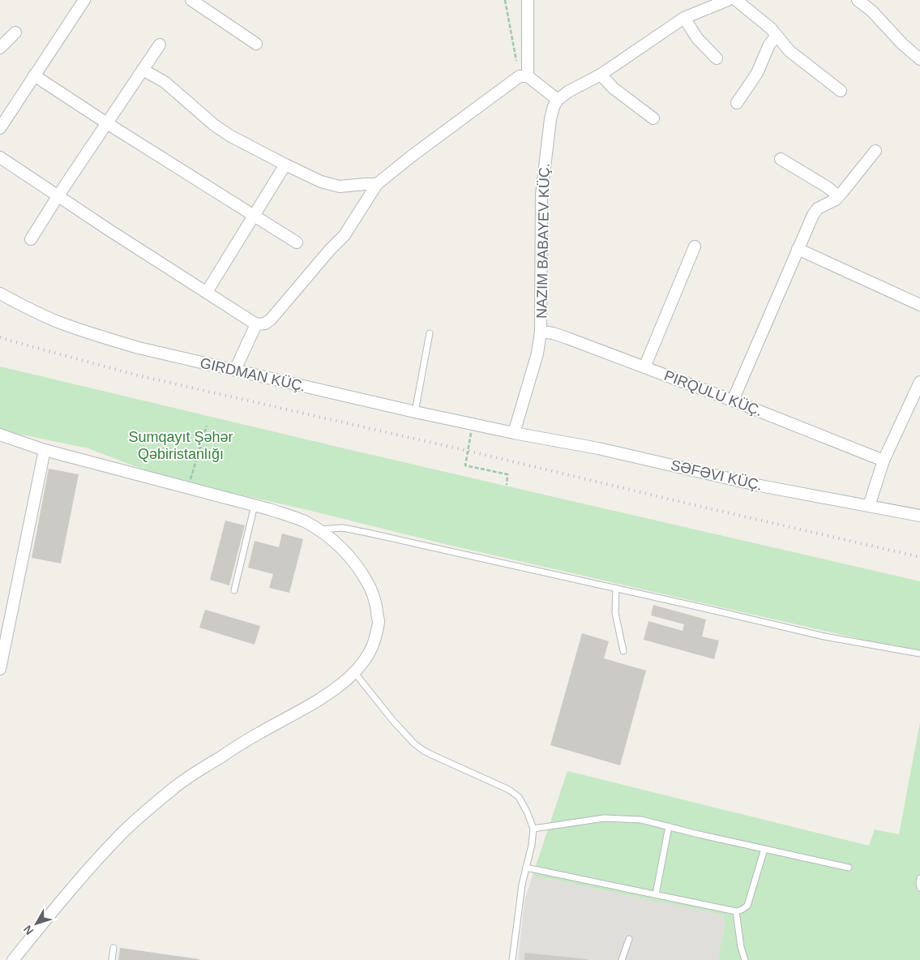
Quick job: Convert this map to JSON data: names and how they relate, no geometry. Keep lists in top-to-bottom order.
{
  "streets": {
    "street": [
      "NAZIM BABAYEV KÜÇ.",
      "GIRDMAN KÜÇ.",
      "PIRQULU KÜÇ.",
      "SƏFƏVI KÜÇ."
    ]
  },
  "crossings": [
    ["NAZIM BABAYEV KÜÇ.", "GIRDMAN KÜÇ."],
    ["NAZIM BABAYEV KÜÇ.", "PIRQULU KÜÇ."],
    ["NAZIM BABAYEV KÜÇ.", "SƏFƏVI KÜÇ."],
    ["GIRDMAN KÜÇ.", "SƏFƏVI KÜÇ."]
  ],
  "parks": ["Sumqayıt Şəhər Qəbiristanlığı"],
  "north": "bottom left"
}
